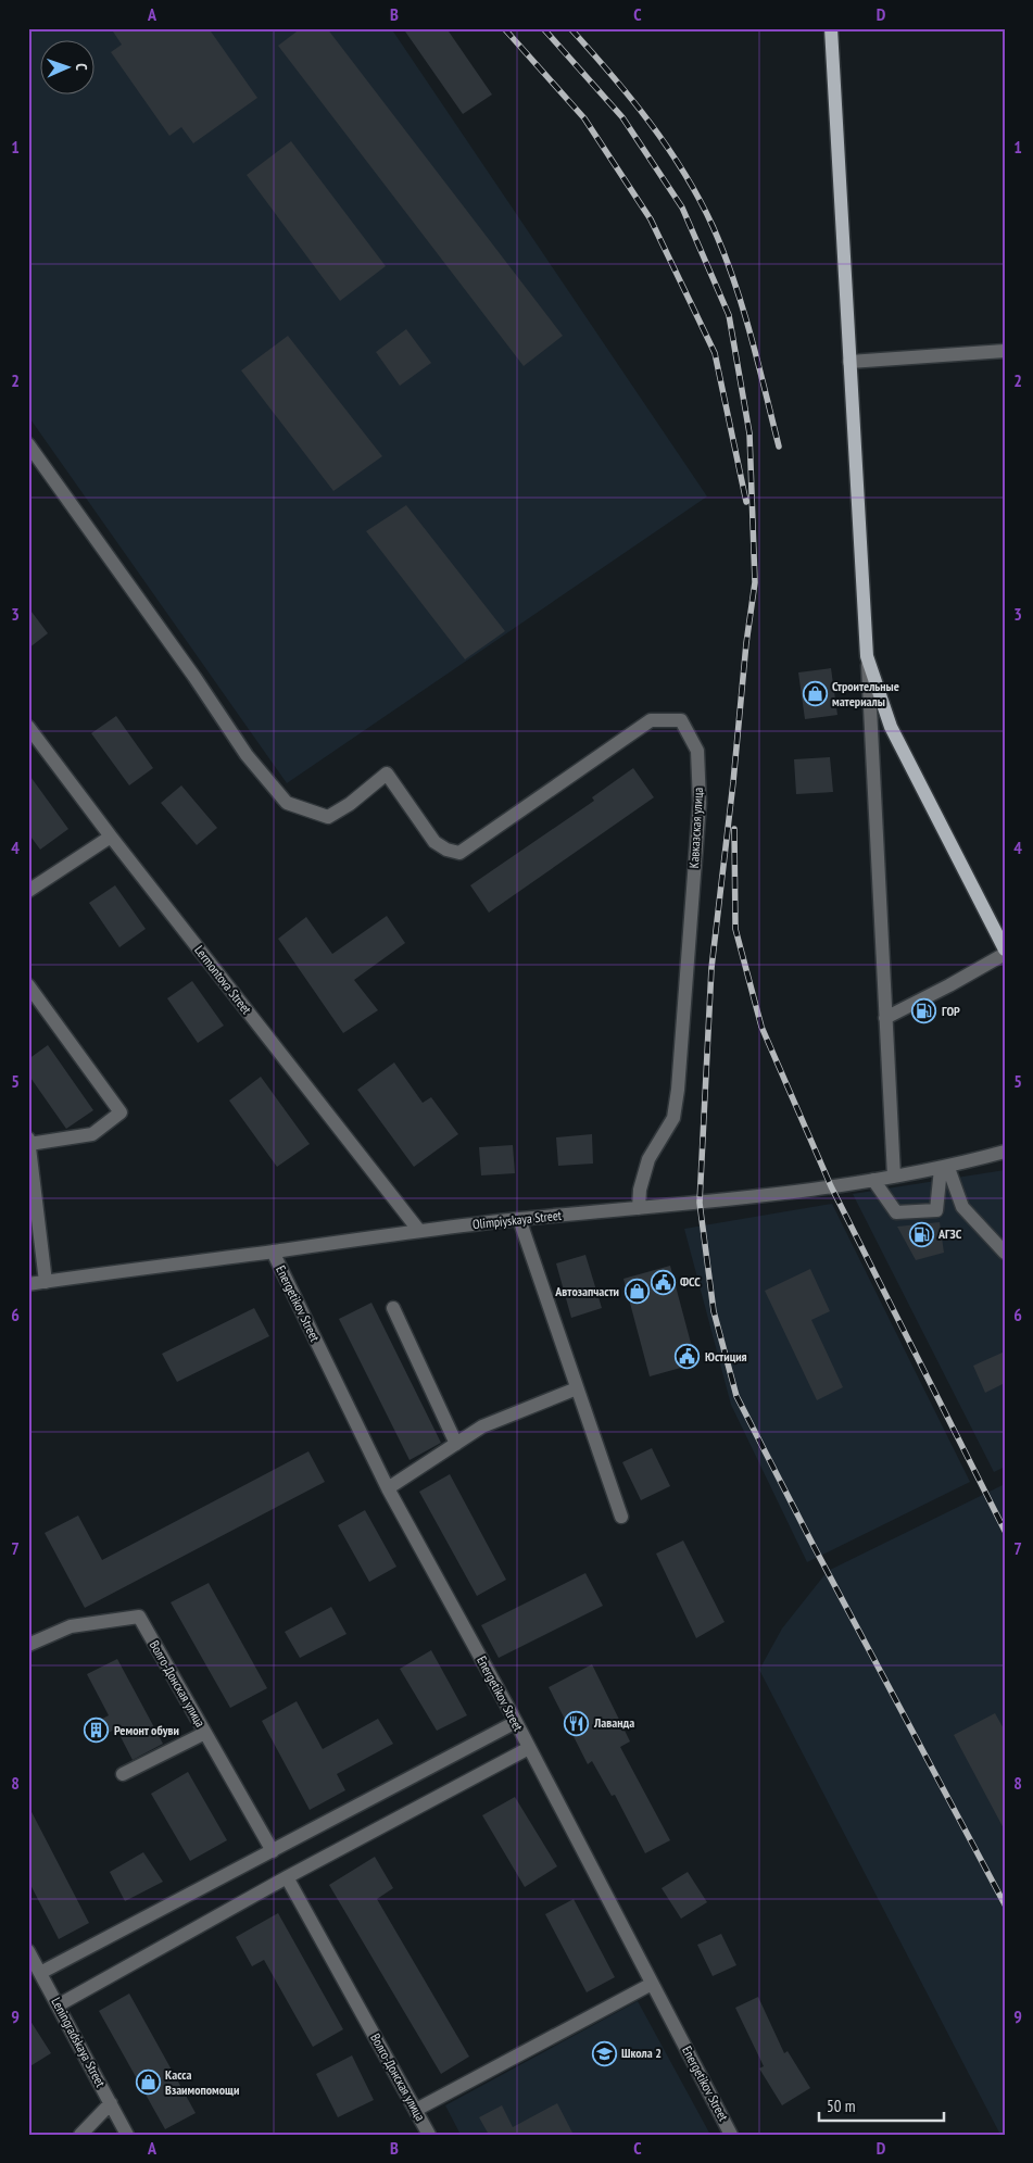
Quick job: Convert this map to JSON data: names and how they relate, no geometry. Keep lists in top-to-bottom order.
{
  "streets": {
    "street": [
      "Кавказская улица",
      "Lermontova Street",
      "Olimpiyskaya Street",
      "Energetikov Street",
      "Волго-Донская улица",
      "Leningradskaya Street"
    ]
  },
  "crossings": [
    ["Кавказская улица", "Olimpiyskaya Street"],
    ["Lermontova Street", "Olimpiyskaya Street"],
    ["Olimpiyskaya Street", "Energetikov Street"]
  ],
  "places": {
    "shop": ["Строительные материалы", "Автозапчасти", "Касса Взаимопомощи"],
    "fuel station": ["ГОР", "АГЗС"],
    "public building": ["ФСС", "Юстиция"],
    "restaurant": ["Лаванда"],
    "building": ["Ремонт обуви"],
    "school or university": ["Школа 2"]
  },
  "scale_bar": "50 m",
  "north": "right",
  "grid": {
    "columns": [
      "A",
      "B",
      "C",
      "D"
    ],
    "rows": [
      "1",
      "2",
      "3",
      "4",
      "5",
      "6",
      "7",
      "8",
      "9"
    ]
  }
}
